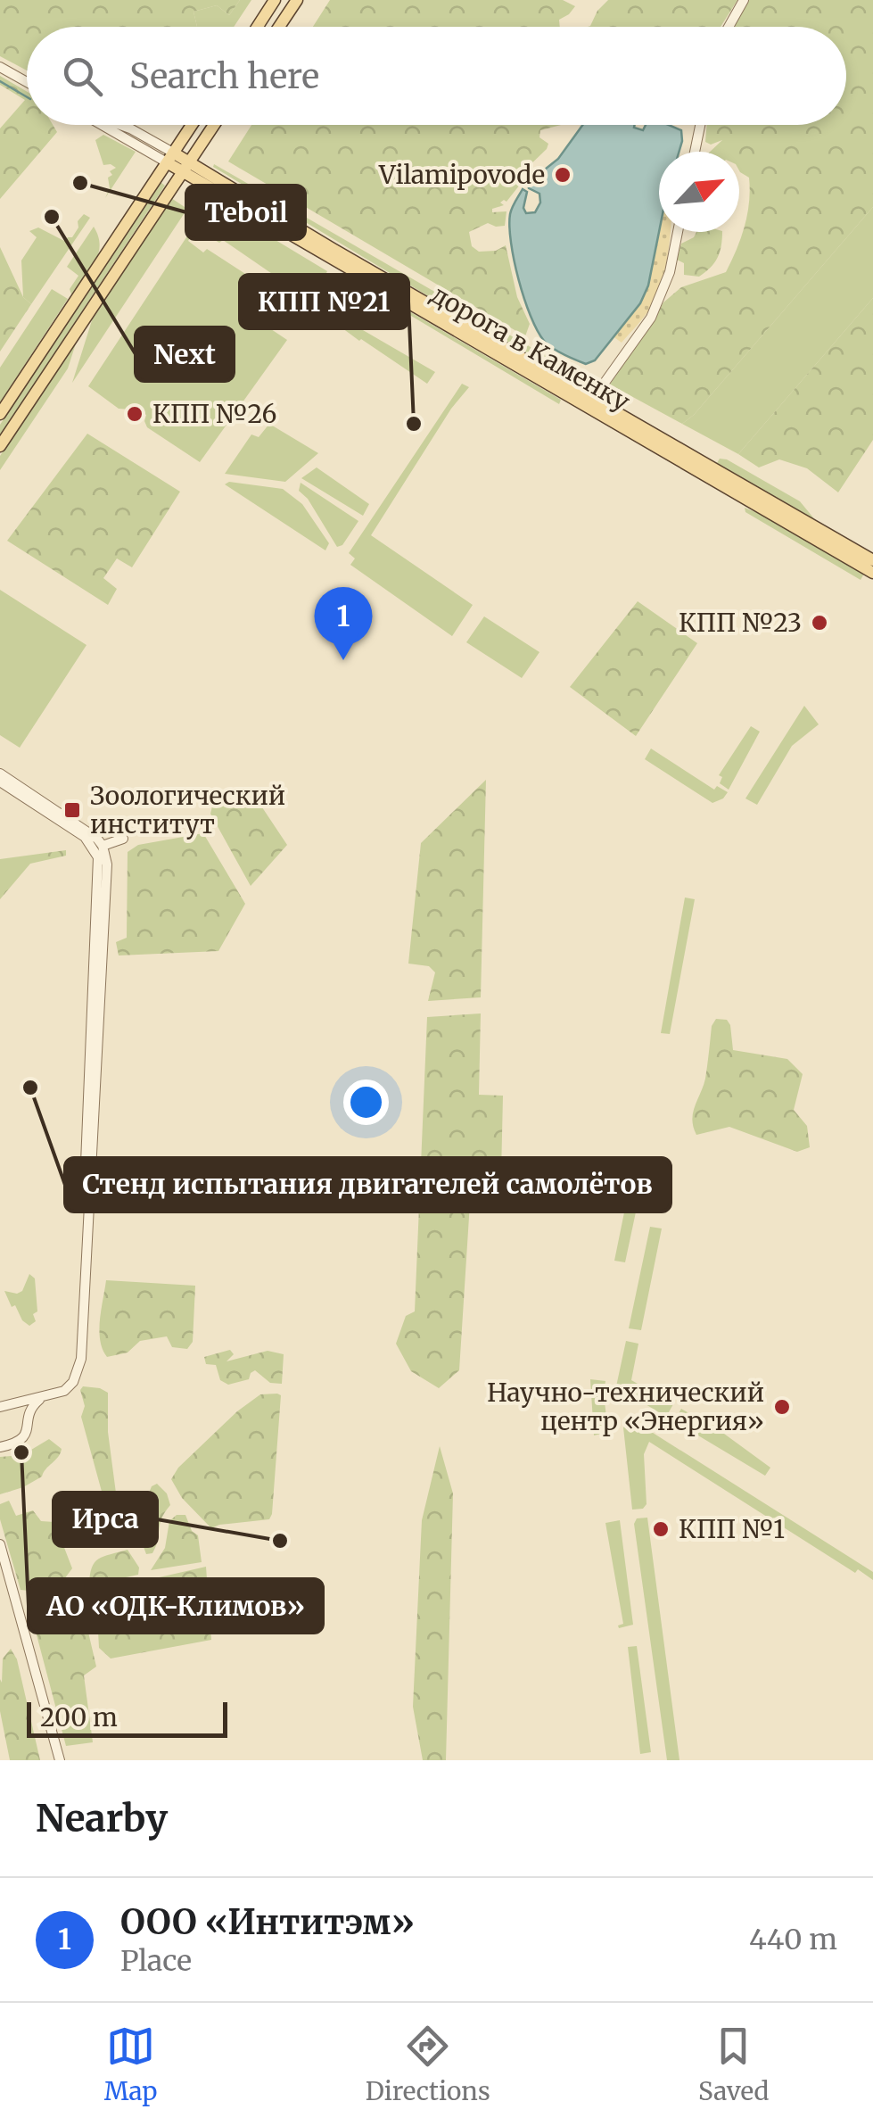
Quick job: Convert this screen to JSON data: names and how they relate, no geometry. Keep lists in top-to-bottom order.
{
  "streets": {
    "main road": ["дорога в Каменку"]
  },
  "places": {
    "other": [
      "Vilamipovode",
      "Teboil",
      "Next",
      "КПП №26",
      "КПП №21",
      "КПП №23",
      "Стенд испытания двигателей самолётов",
      "Научно-технический центр «Энергия»",
      "АО «ОДК-Климов»",
      "КПП №1",
      "Ирса"
    ],
    "transit": ["Зоологический институт"]
  },
  "scale_bar": "200 m",
  "north": "top right",
  "page": {
    "search": "Search here",
    "pins": "1",
    "scale": "200 m",
    "heading": "Nearby",
    "list": [
      {
        "mark": "1",
        "name": "ООО «Интитэм»",
        "note": "Place",
        "value": "440 m"
      }
    ],
    "nav": ["Map", "Directions", "Saved"]
  }
}
